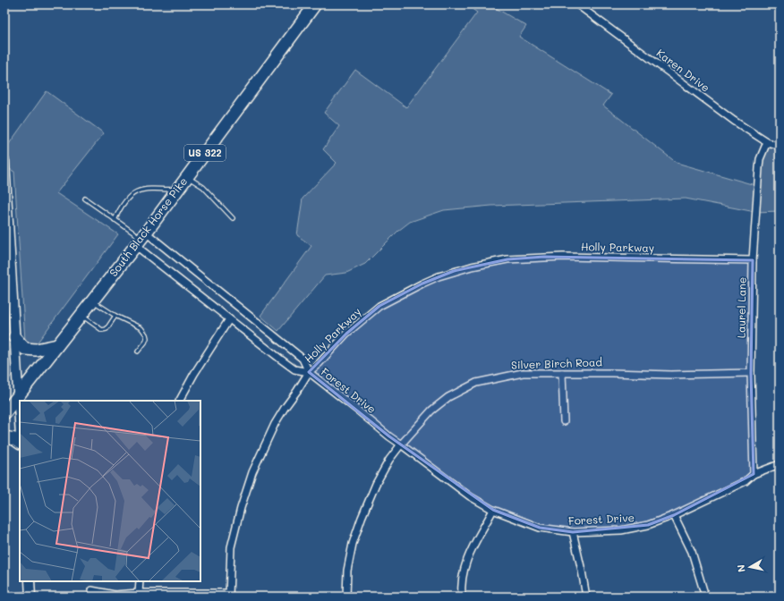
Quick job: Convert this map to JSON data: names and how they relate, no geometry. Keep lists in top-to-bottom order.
{
  "streets": {
    "highway": ["US 322", "South Black Horse Pike"],
    "street": [
      "Karen Drive",
      "Holly Parkway",
      "Laurel Lane",
      "Silver Birch Road",
      "Forest Drive"
    ]
  },
  "crossings": [
    ["Karen Drive", "Laurel Lane"],
    ["South Black Horse Pike", "Forest Drive"],
    ["Holly Parkway", "Laurel Lane"],
    ["Holly Parkway", "Forest Drive"],
    ["Laurel Lane", "Silver Birch Road"],
    ["Laurel Lane", "Forest Drive"],
    ["Silver Birch Road", "Forest Drive"]
  ],
  "north": "left"
}
